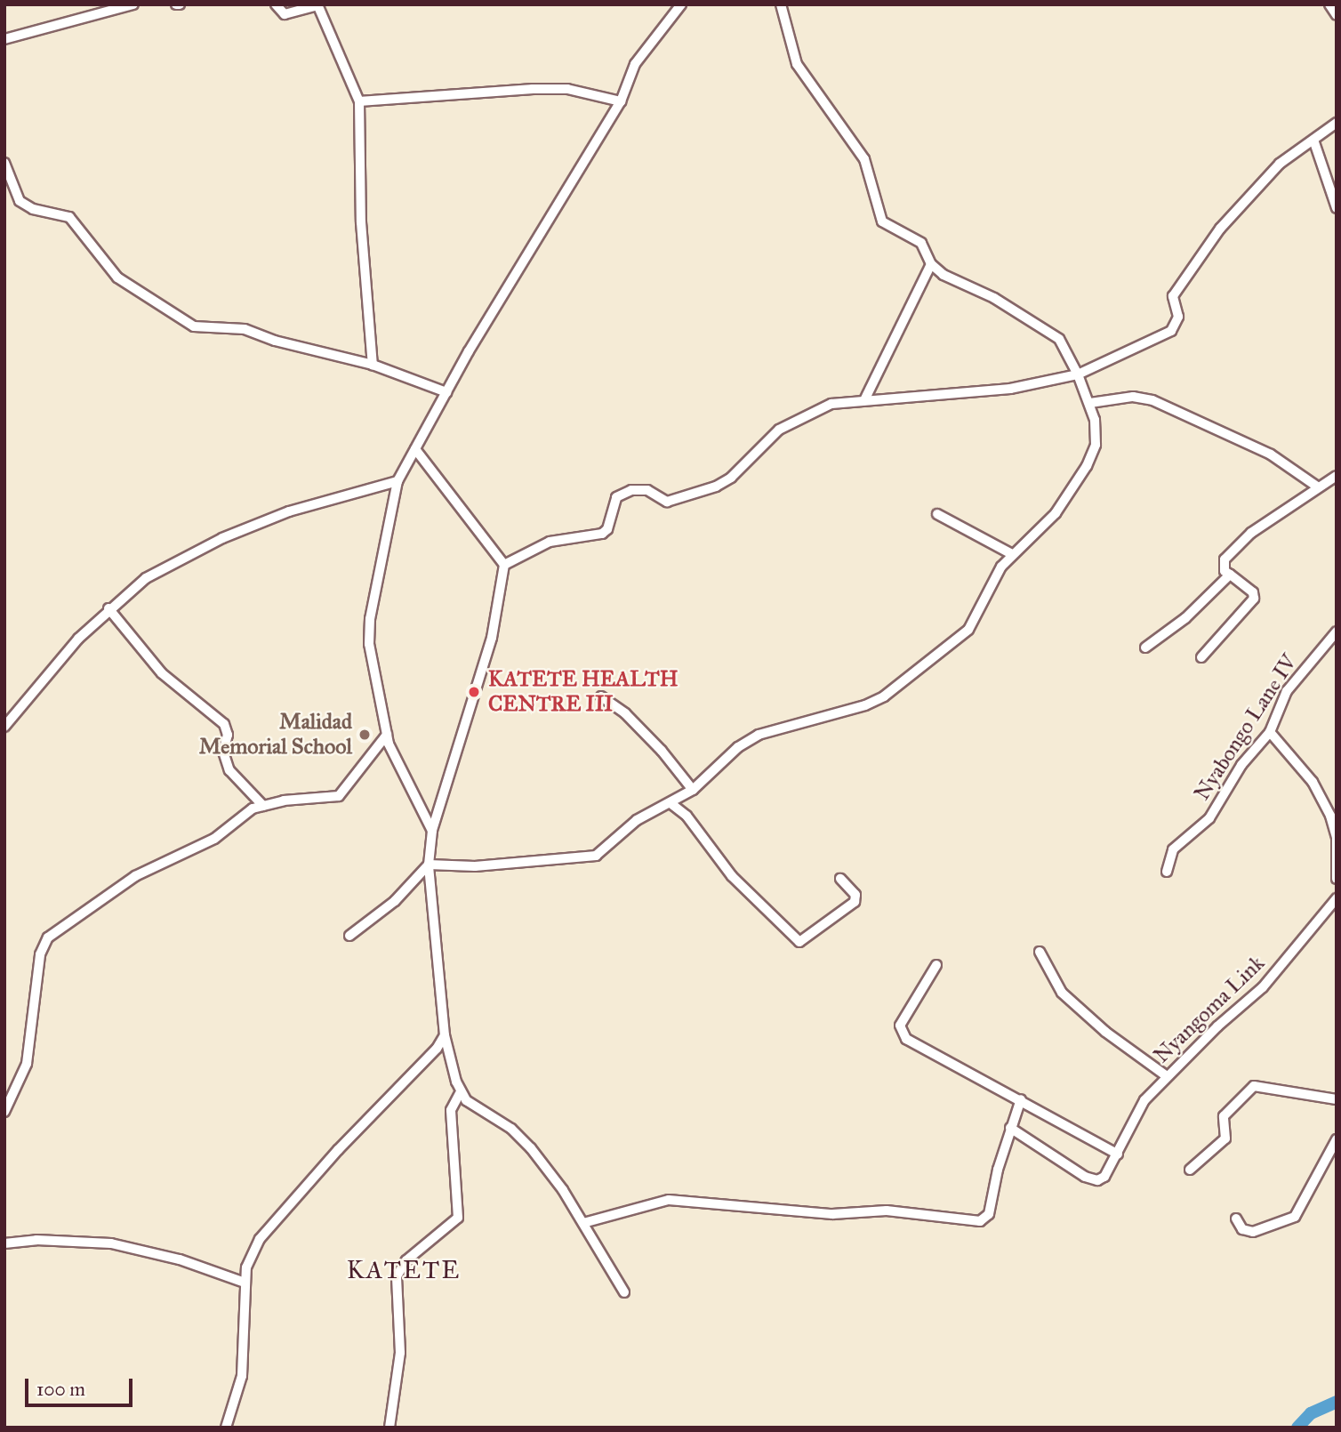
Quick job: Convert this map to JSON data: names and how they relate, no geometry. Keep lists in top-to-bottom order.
{
  "streets": {
    "street": ["Nyabongo Lane IV", "Nyangoma Link"]
  },
  "districts": ["KATETE"],
  "places": ["KATETE HEALTH CENTRE III", "Malidad Memorial School"],
  "scale_bar": "100 m"
}
